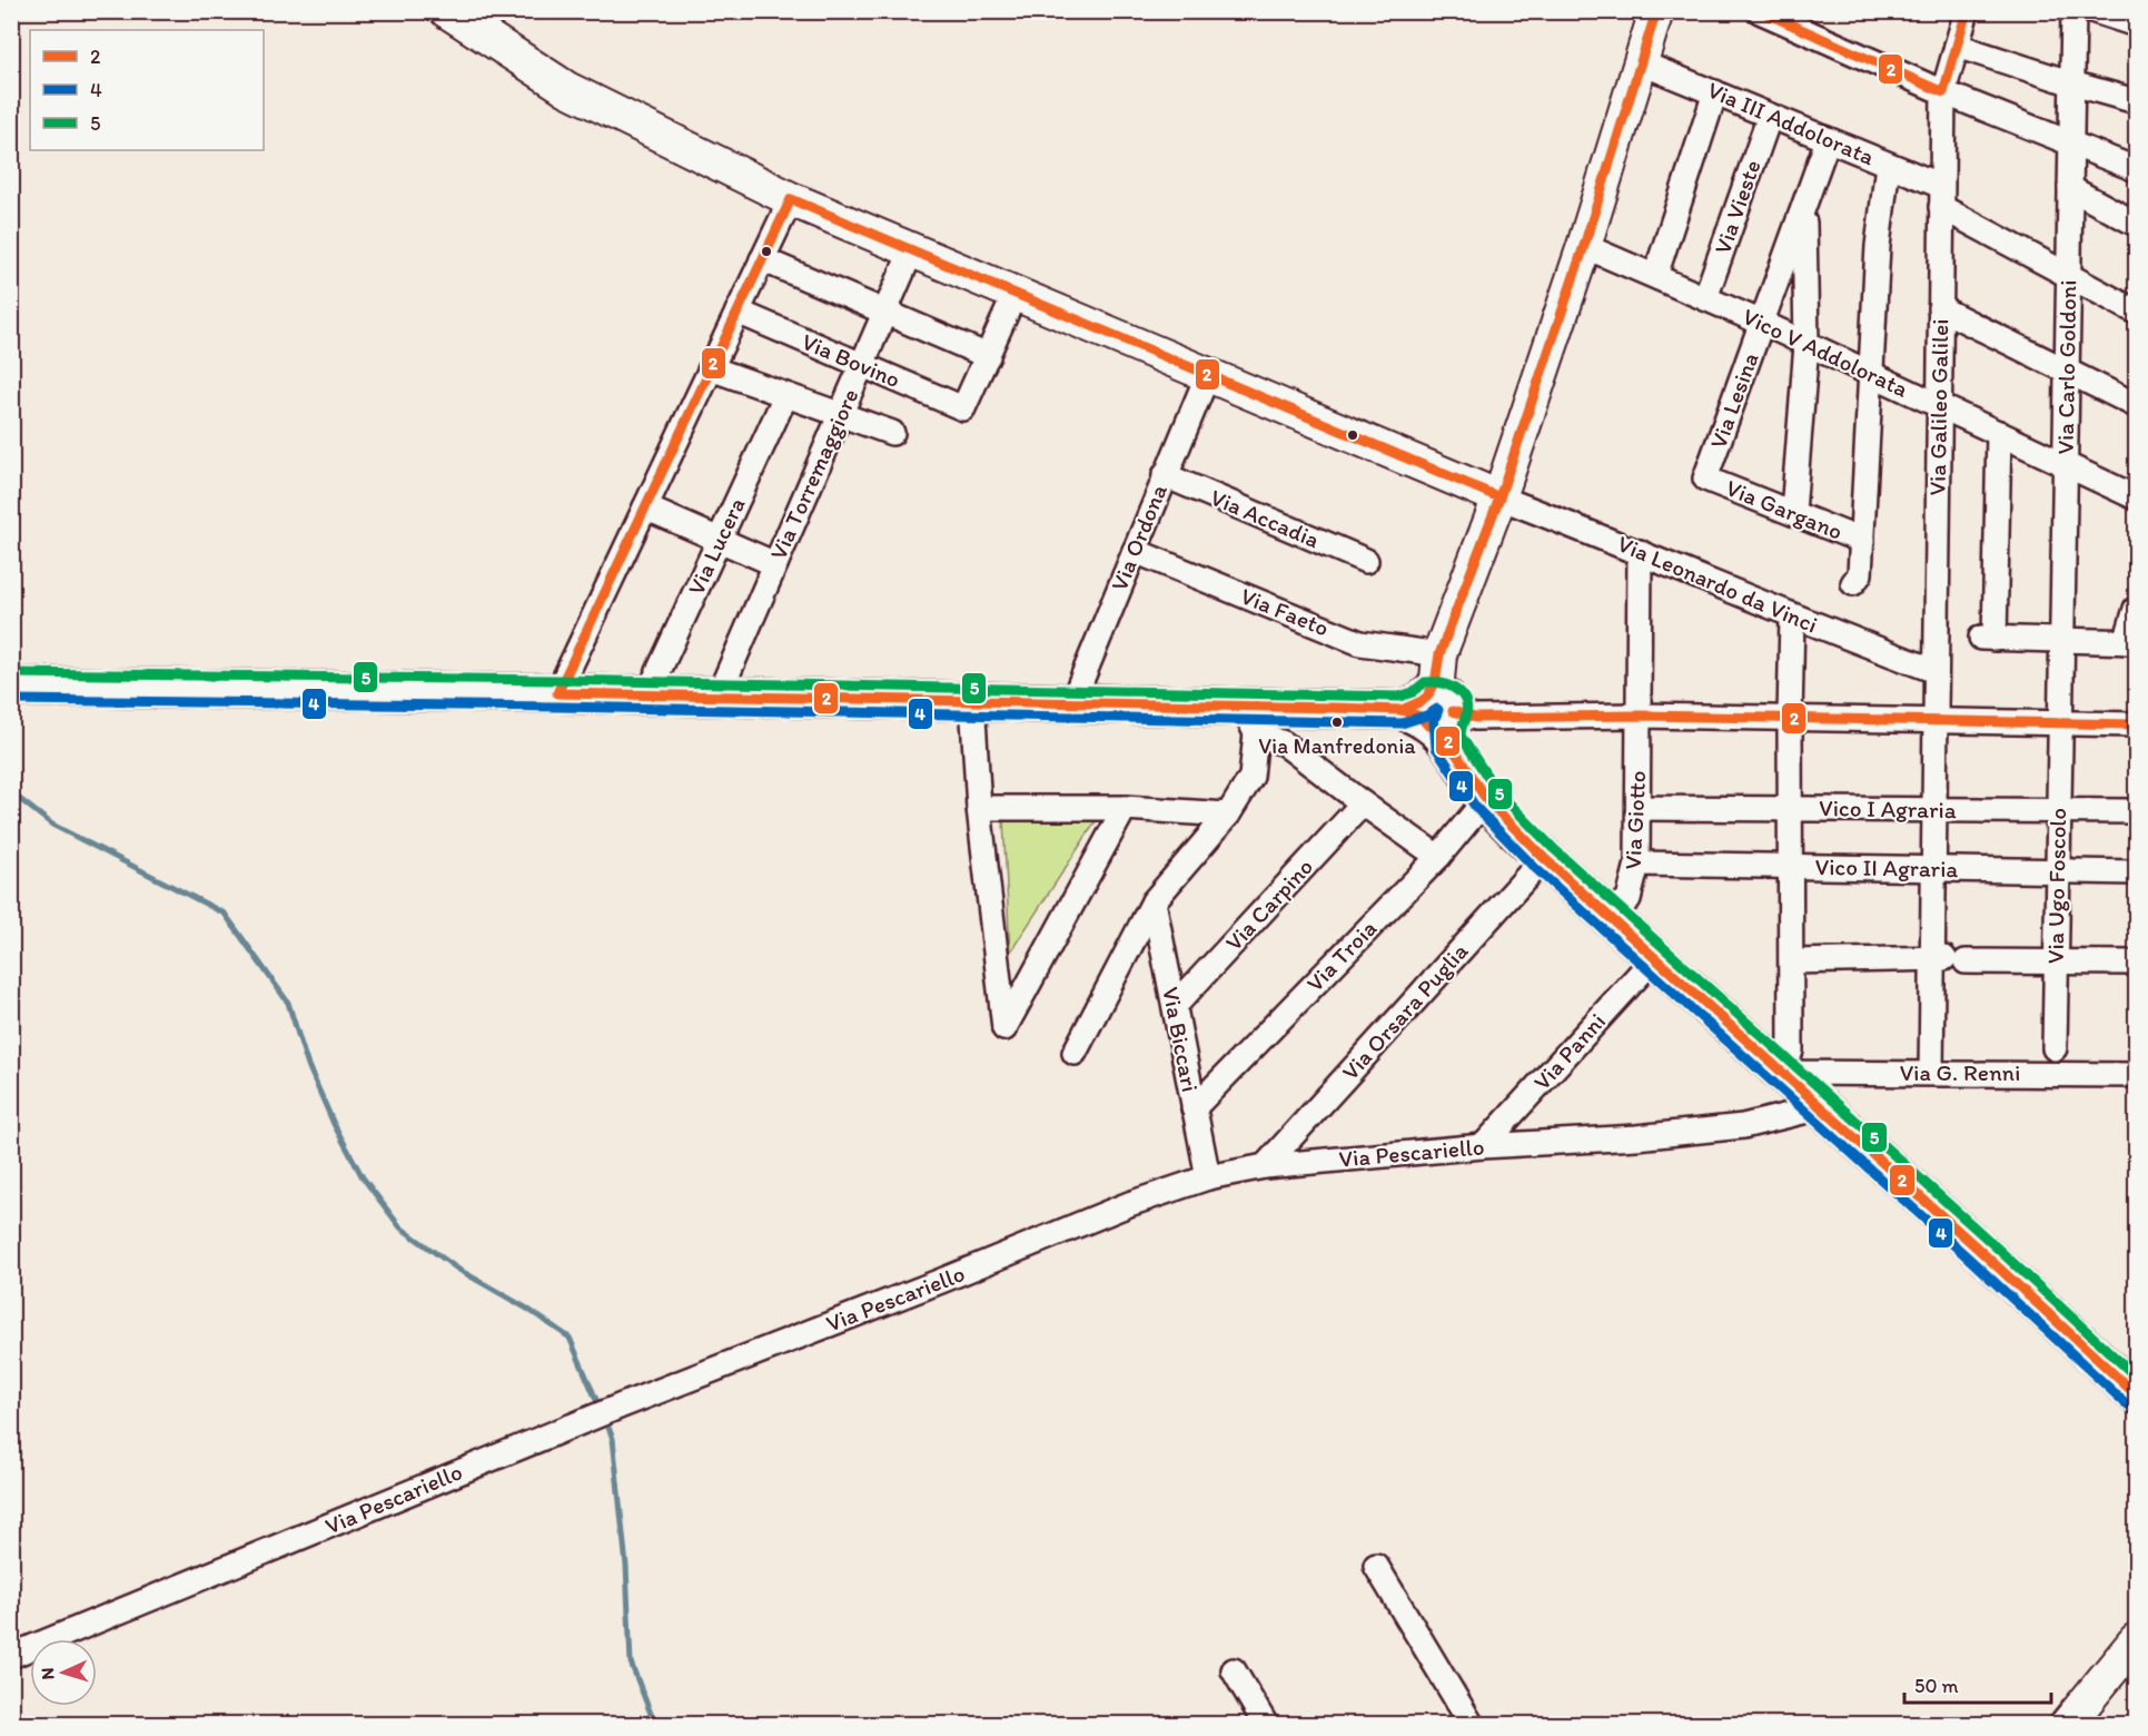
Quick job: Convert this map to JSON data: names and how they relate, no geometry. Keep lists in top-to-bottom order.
{
  "streets": {
    "street": [
      "Via III Addolorata",
      "Via Vieste",
      "Vico V Addolorata",
      "Via Bovino",
      "Via Carlo Goldoni",
      "Via Lesina",
      "Via Galileo Galilei",
      "Via Torremaggiore",
      "Via Gargano",
      "Via Accadia",
      "Via Ordona",
      "Via Lucera",
      "Via Leonardo da Vinci",
      "Via Faeto",
      "Vico I Agraria",
      "Via Giotto",
      "Vico II Agraria",
      "Via Ugo Foscolo",
      "Via Carpino",
      "Via Troia",
      "Via Orsara Puglia",
      "Via Biccari",
      "Via Panni",
      "Via G. Renni",
      "Via Pescariello"
    ]
  },
  "crossings": [
    ["Via III Addolorata", "Via Vieste"],
    ["Via III Addolorata", "Via Carlo Goldoni"],
    ["Via III Addolorata", "Via Lesina"],
    ["Via III Addolorata", "Via Galileo Galilei"],
    ["Via Vieste", "Vico V Addolorata"],
    ["Vico V Addolorata", "Via Carlo Goldoni"],
    ["Vico V Addolorata", "Via Lesina"],
    ["Vico V Addolorata", "Via Galileo Galilei"],
    ["Via Bovino", "Via Torremaggiore"],
    ["Via Carlo Goldoni", "Via Faeto"],
    ["Via Carlo Goldoni", "Via Ugo Foscolo"],
    ["Via Lesina", "Via Gargano"],
    ["Via Galileo Galilei", "Via Leonardo da Vinci"],
    ["Via Galileo Galilei", "Via Faeto"],
    ["Via Galileo Galilei", "Vico I Agraria"],
    ["Via Galileo Galilei", "Vico II Agraria"],
    ["Via Galileo Galilei", "Via G. Renni"],
    ["Via Accadia", "Via Ordona"],
    ["Via Ordona", "Via Faeto"],
    ["Via Leonardo da Vinci", "Via Giotto"],
    ["Via Faeto", "Via Giotto"],
    ["Via Faeto", "Via Ugo Foscolo"],
    ["Vico I Agraria", "Via Giotto"],
    ["Vico I Agraria", "Via Ugo Foscolo"],
    ["Via Giotto", "Vico II Agraria"],
    ["Vico II Agraria", "Via Ugo Foscolo"],
    ["Via Carpino", "Via Biccari"],
    ["Via Troia", "Via Biccari"],
    ["Via Orsara Puglia", "Via Pescariello"],
    ["Via Biccari", "Via Pescariello"],
    ["Via Panni", "Via Pescariello"]
  ],
  "places": ["Via Manfredonia"],
  "lines": ["transit line 2", "transit line 5", "transit line 4"],
  "legend": ["2", "4", "5"],
  "scale_bar": "50 m",
  "north": "left"
}
